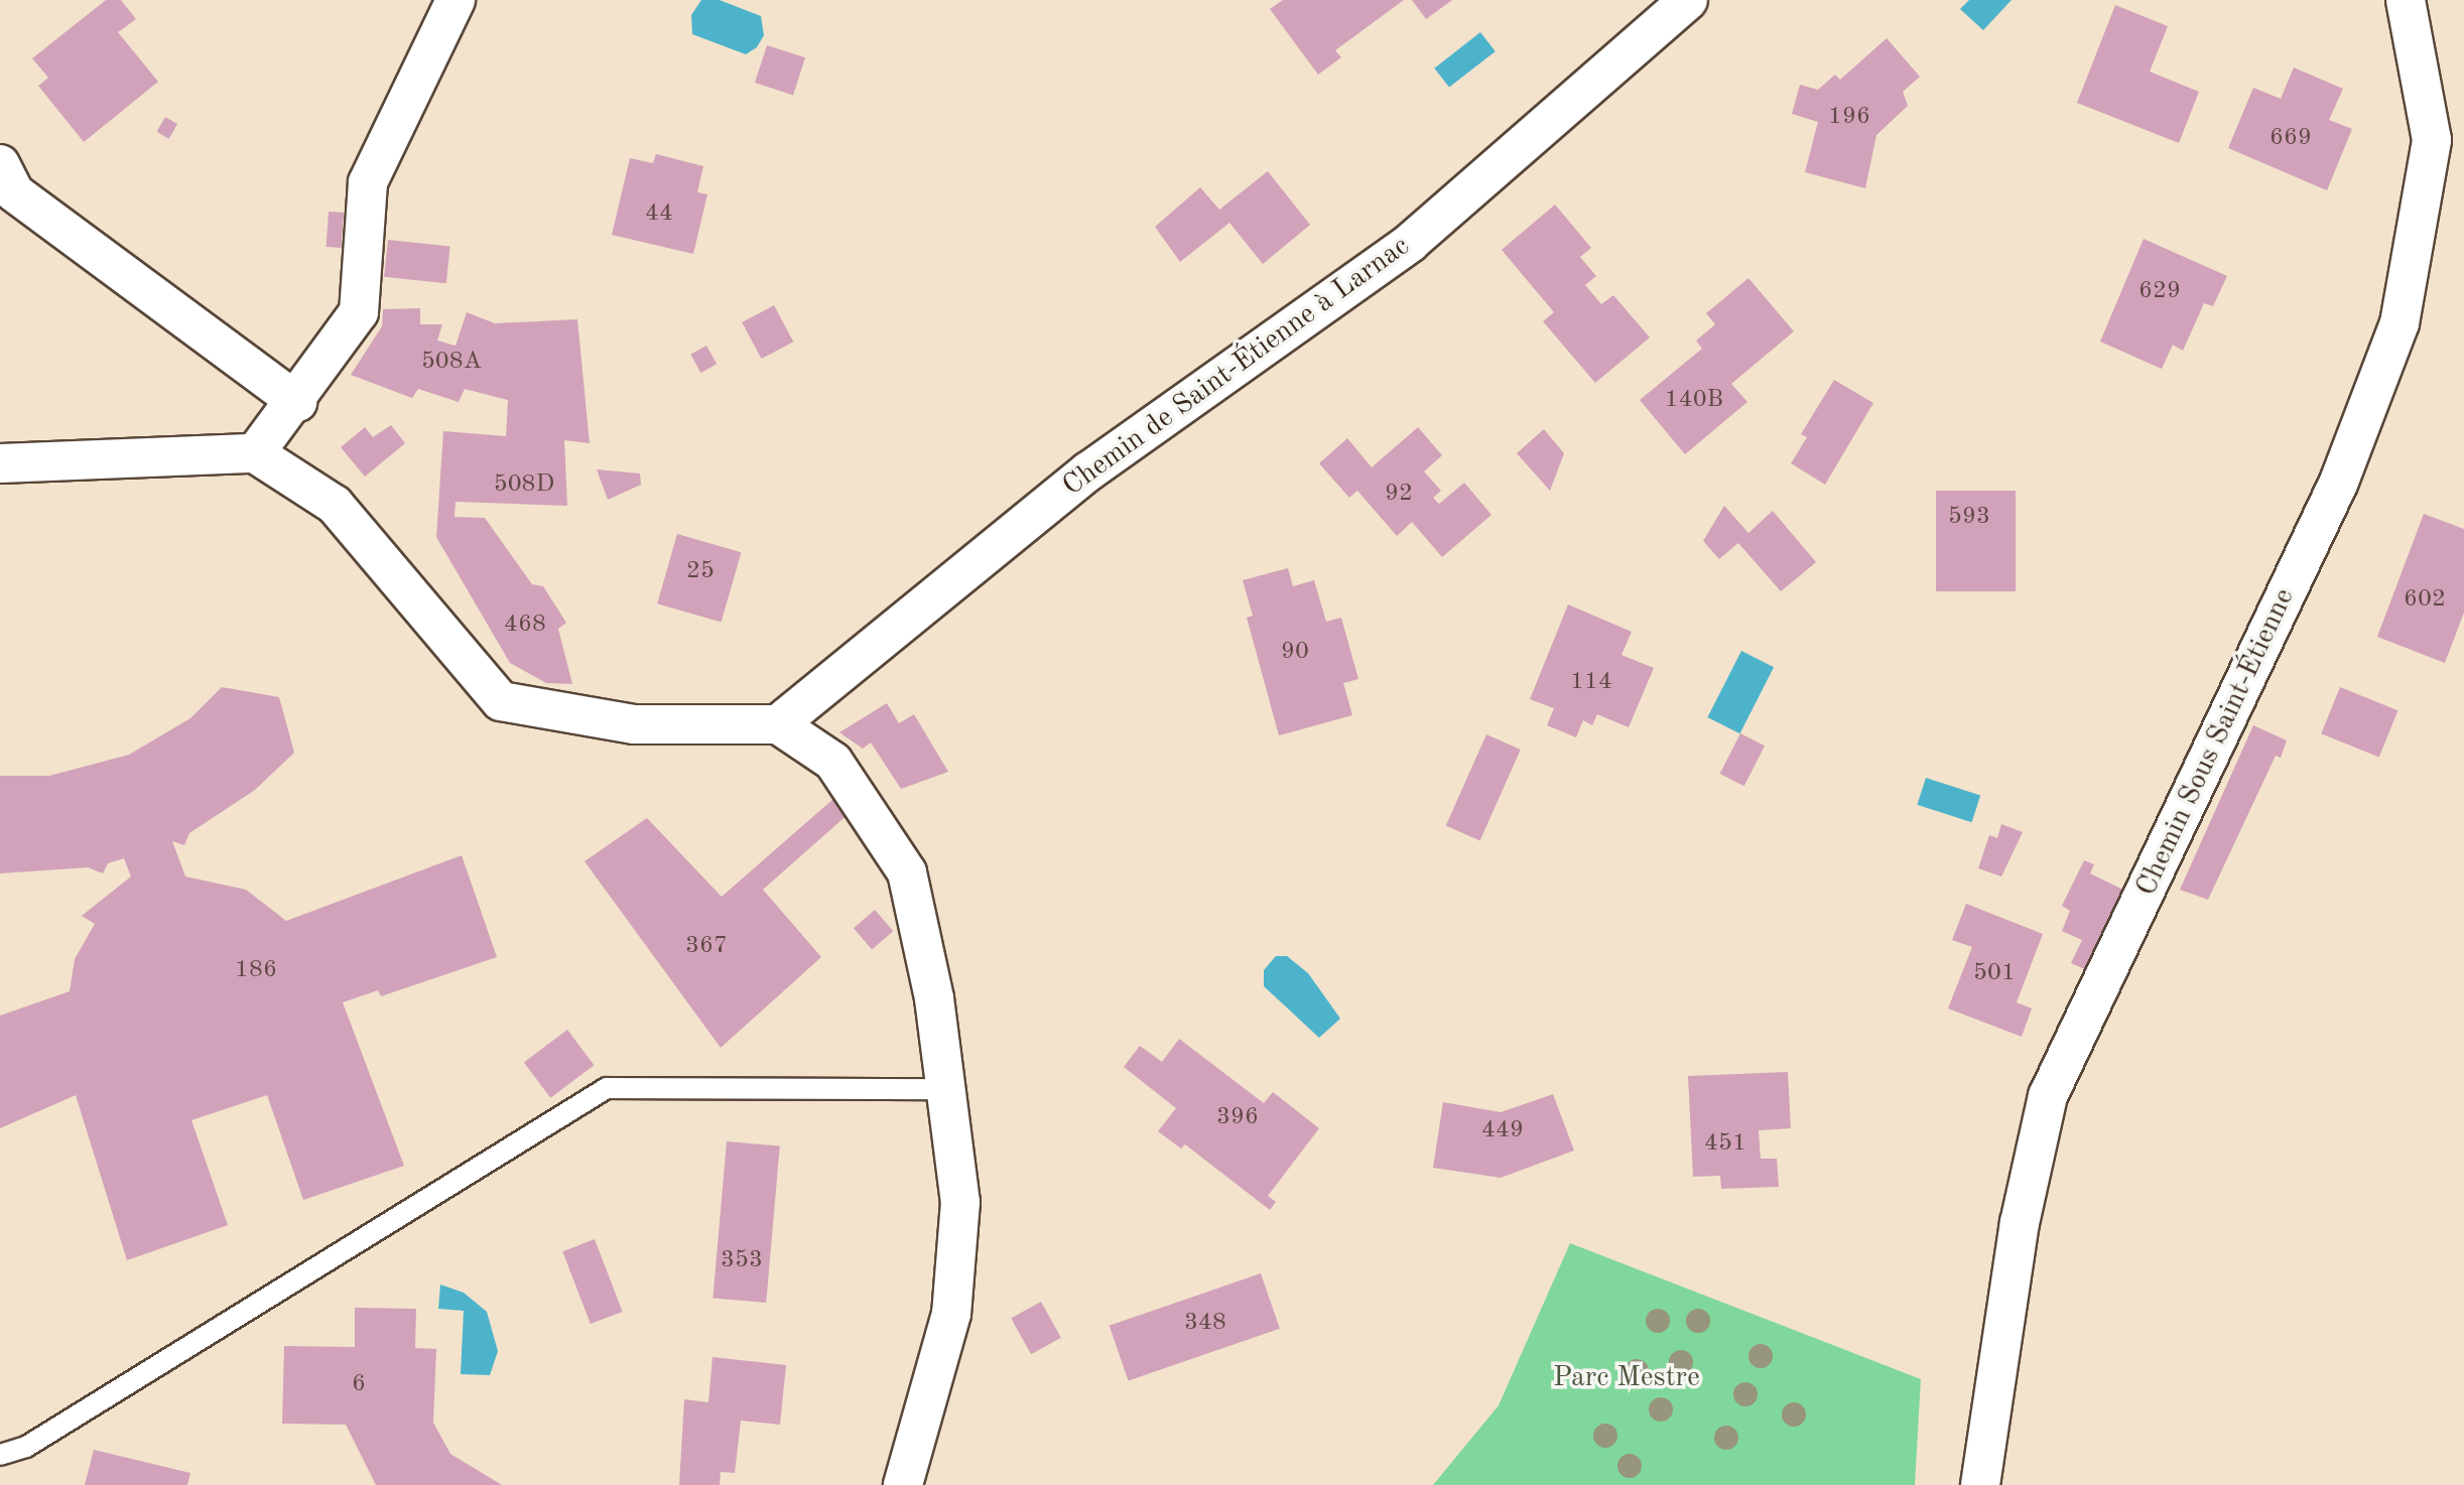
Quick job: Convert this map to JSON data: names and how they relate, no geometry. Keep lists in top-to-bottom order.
{
  "streets": {
    "street": ["Chemin de Saint-Étienne à Larnac", "Chemin Sous Saint-Étienne"]
  },
  "parks": ["Parc Mestre"],
  "house_numbers": [
    "196",
    "669",
    "44",
    "629",
    "508A",
    "140B",
    "508D",
    "92",
    "593",
    "25",
    "602",
    "468",
    "90",
    "114",
    "367",
    "186",
    "501",
    "396",
    "449",
    "451",
    "353",
    "348",
    "6"
  ]
}
